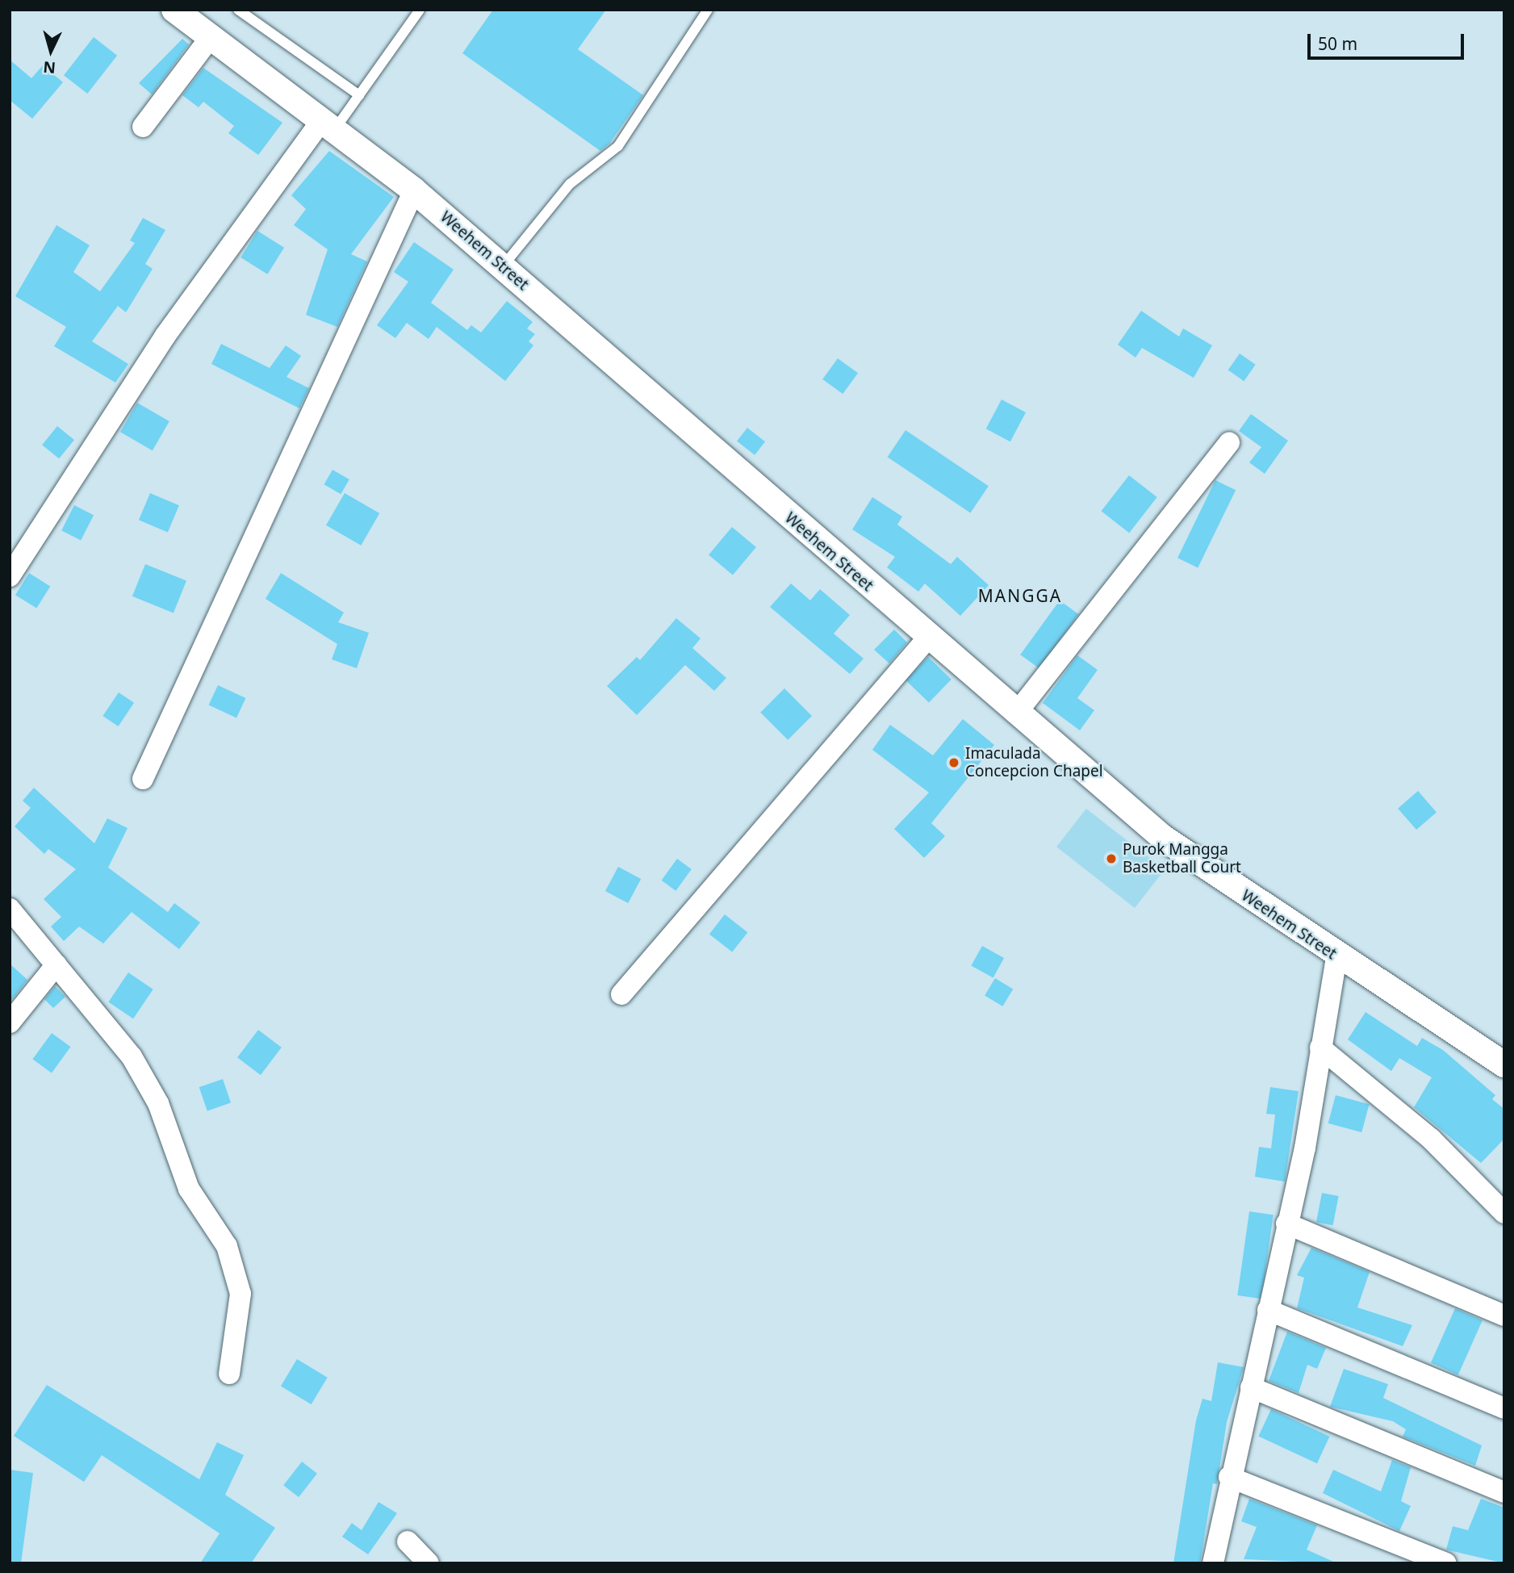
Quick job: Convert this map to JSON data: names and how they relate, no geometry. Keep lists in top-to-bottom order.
{
  "streets": {
    "street": ["Weehem Street"]
  },
  "districts": ["MANGGA"],
  "places": ["Imaculada Concepcion Chapel", "Purok Mangga Basketball Court"],
  "scale_bar": "50 m",
  "north": "bottom"
}
